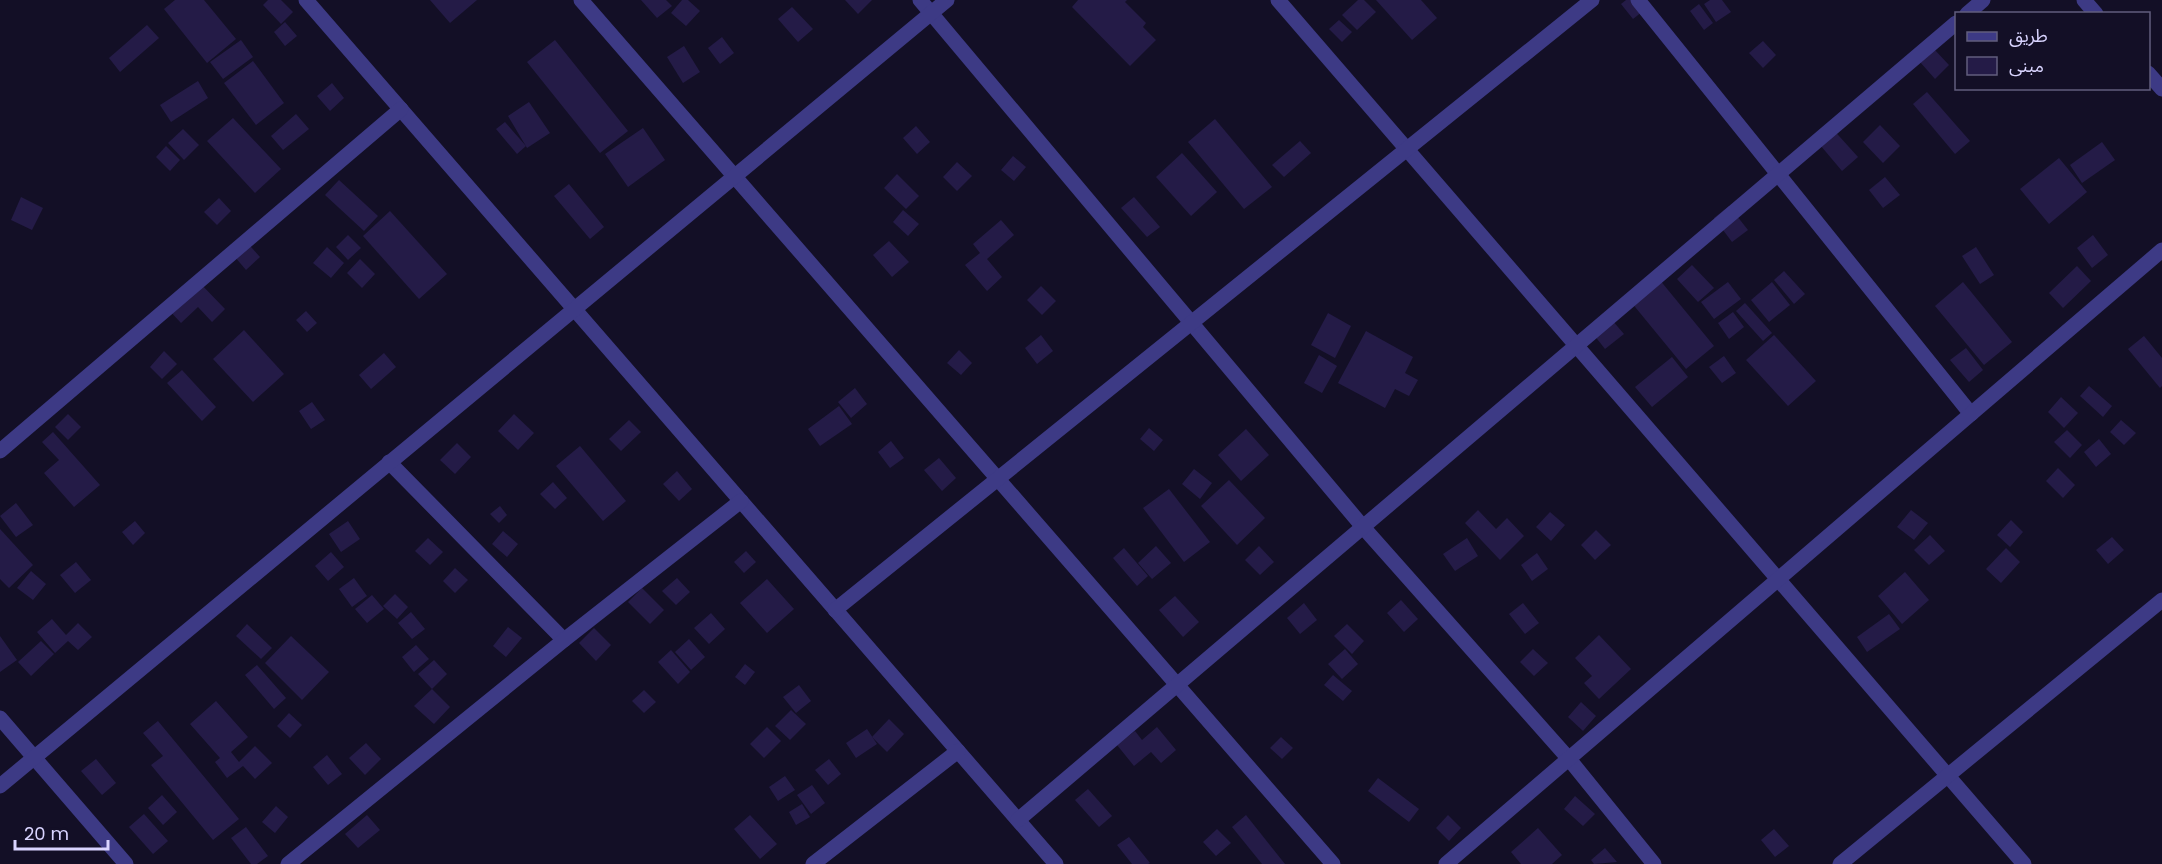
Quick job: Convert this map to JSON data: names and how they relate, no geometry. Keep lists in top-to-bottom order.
{
  "legend": ["طريق", "مبنى"],
  "scale_bar": "20 m"
}
